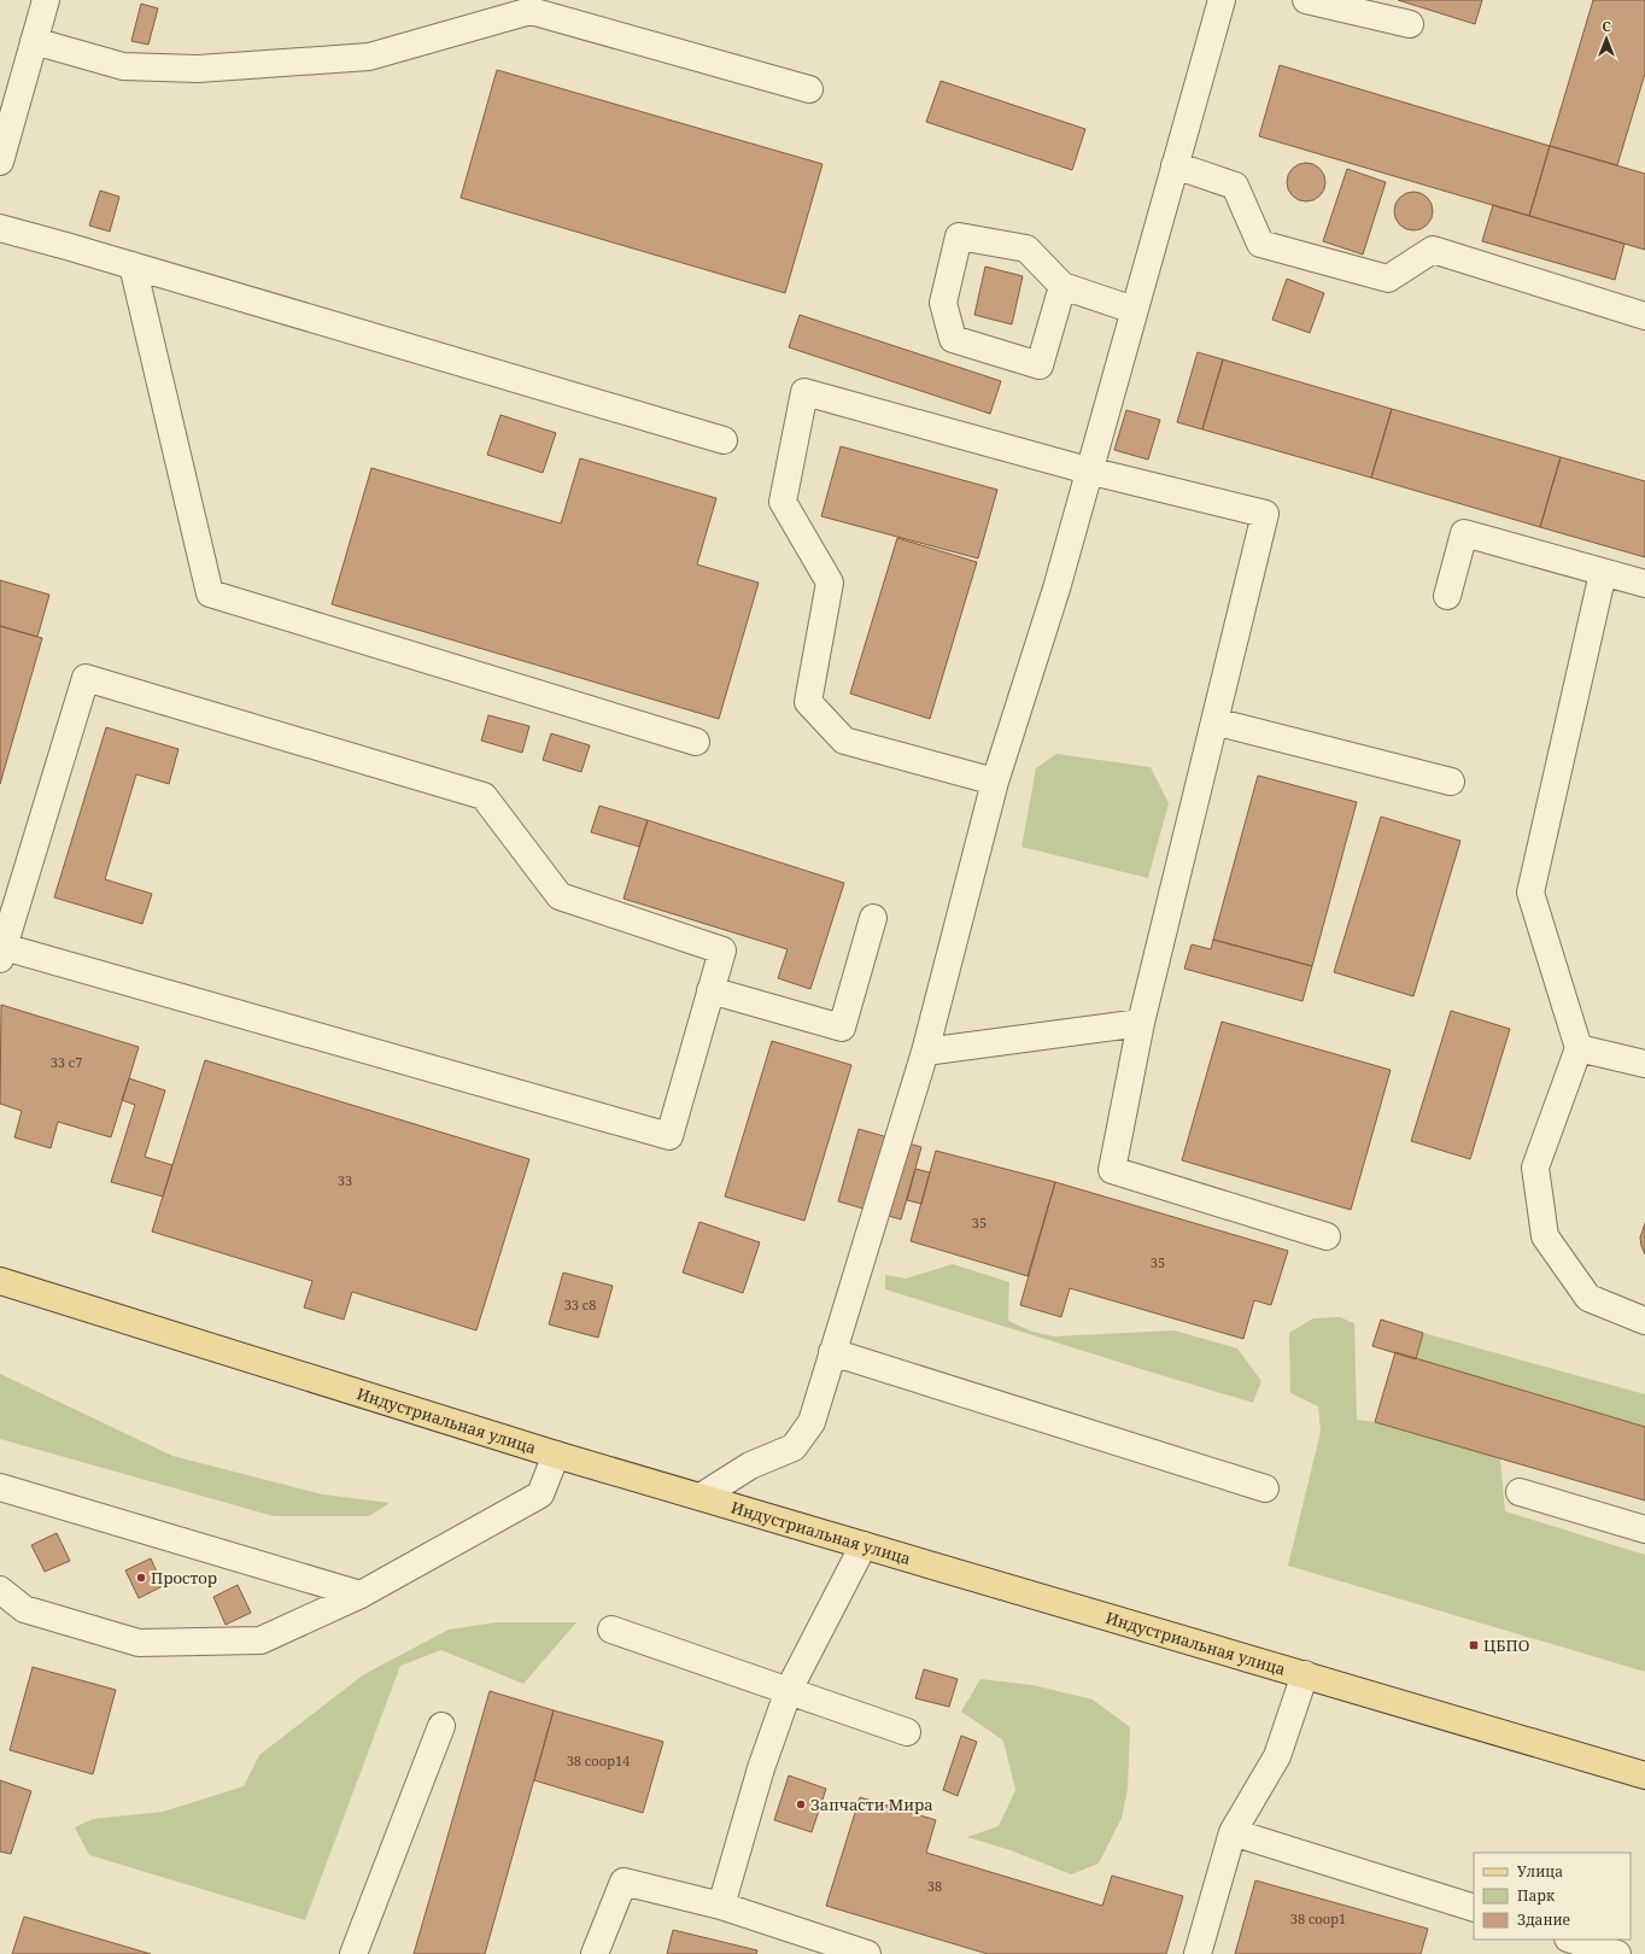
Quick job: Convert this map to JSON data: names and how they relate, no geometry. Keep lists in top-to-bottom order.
{
  "streets": {
    "main road": ["Индустриальная улица"]
  },
  "places": {
    "other": ["Простор", "Запчасти Мира"],
    "transit": ["ЦБПО"]
  },
  "house_numbers": [
    "33 с7",
    "33",
    "35",
    "35",
    "33 с8",
    "38 соор14",
    "38",
    "38 соор1"
  ],
  "legend": ["Улица", "Парк", "Здание"],
  "north": "top"
}
